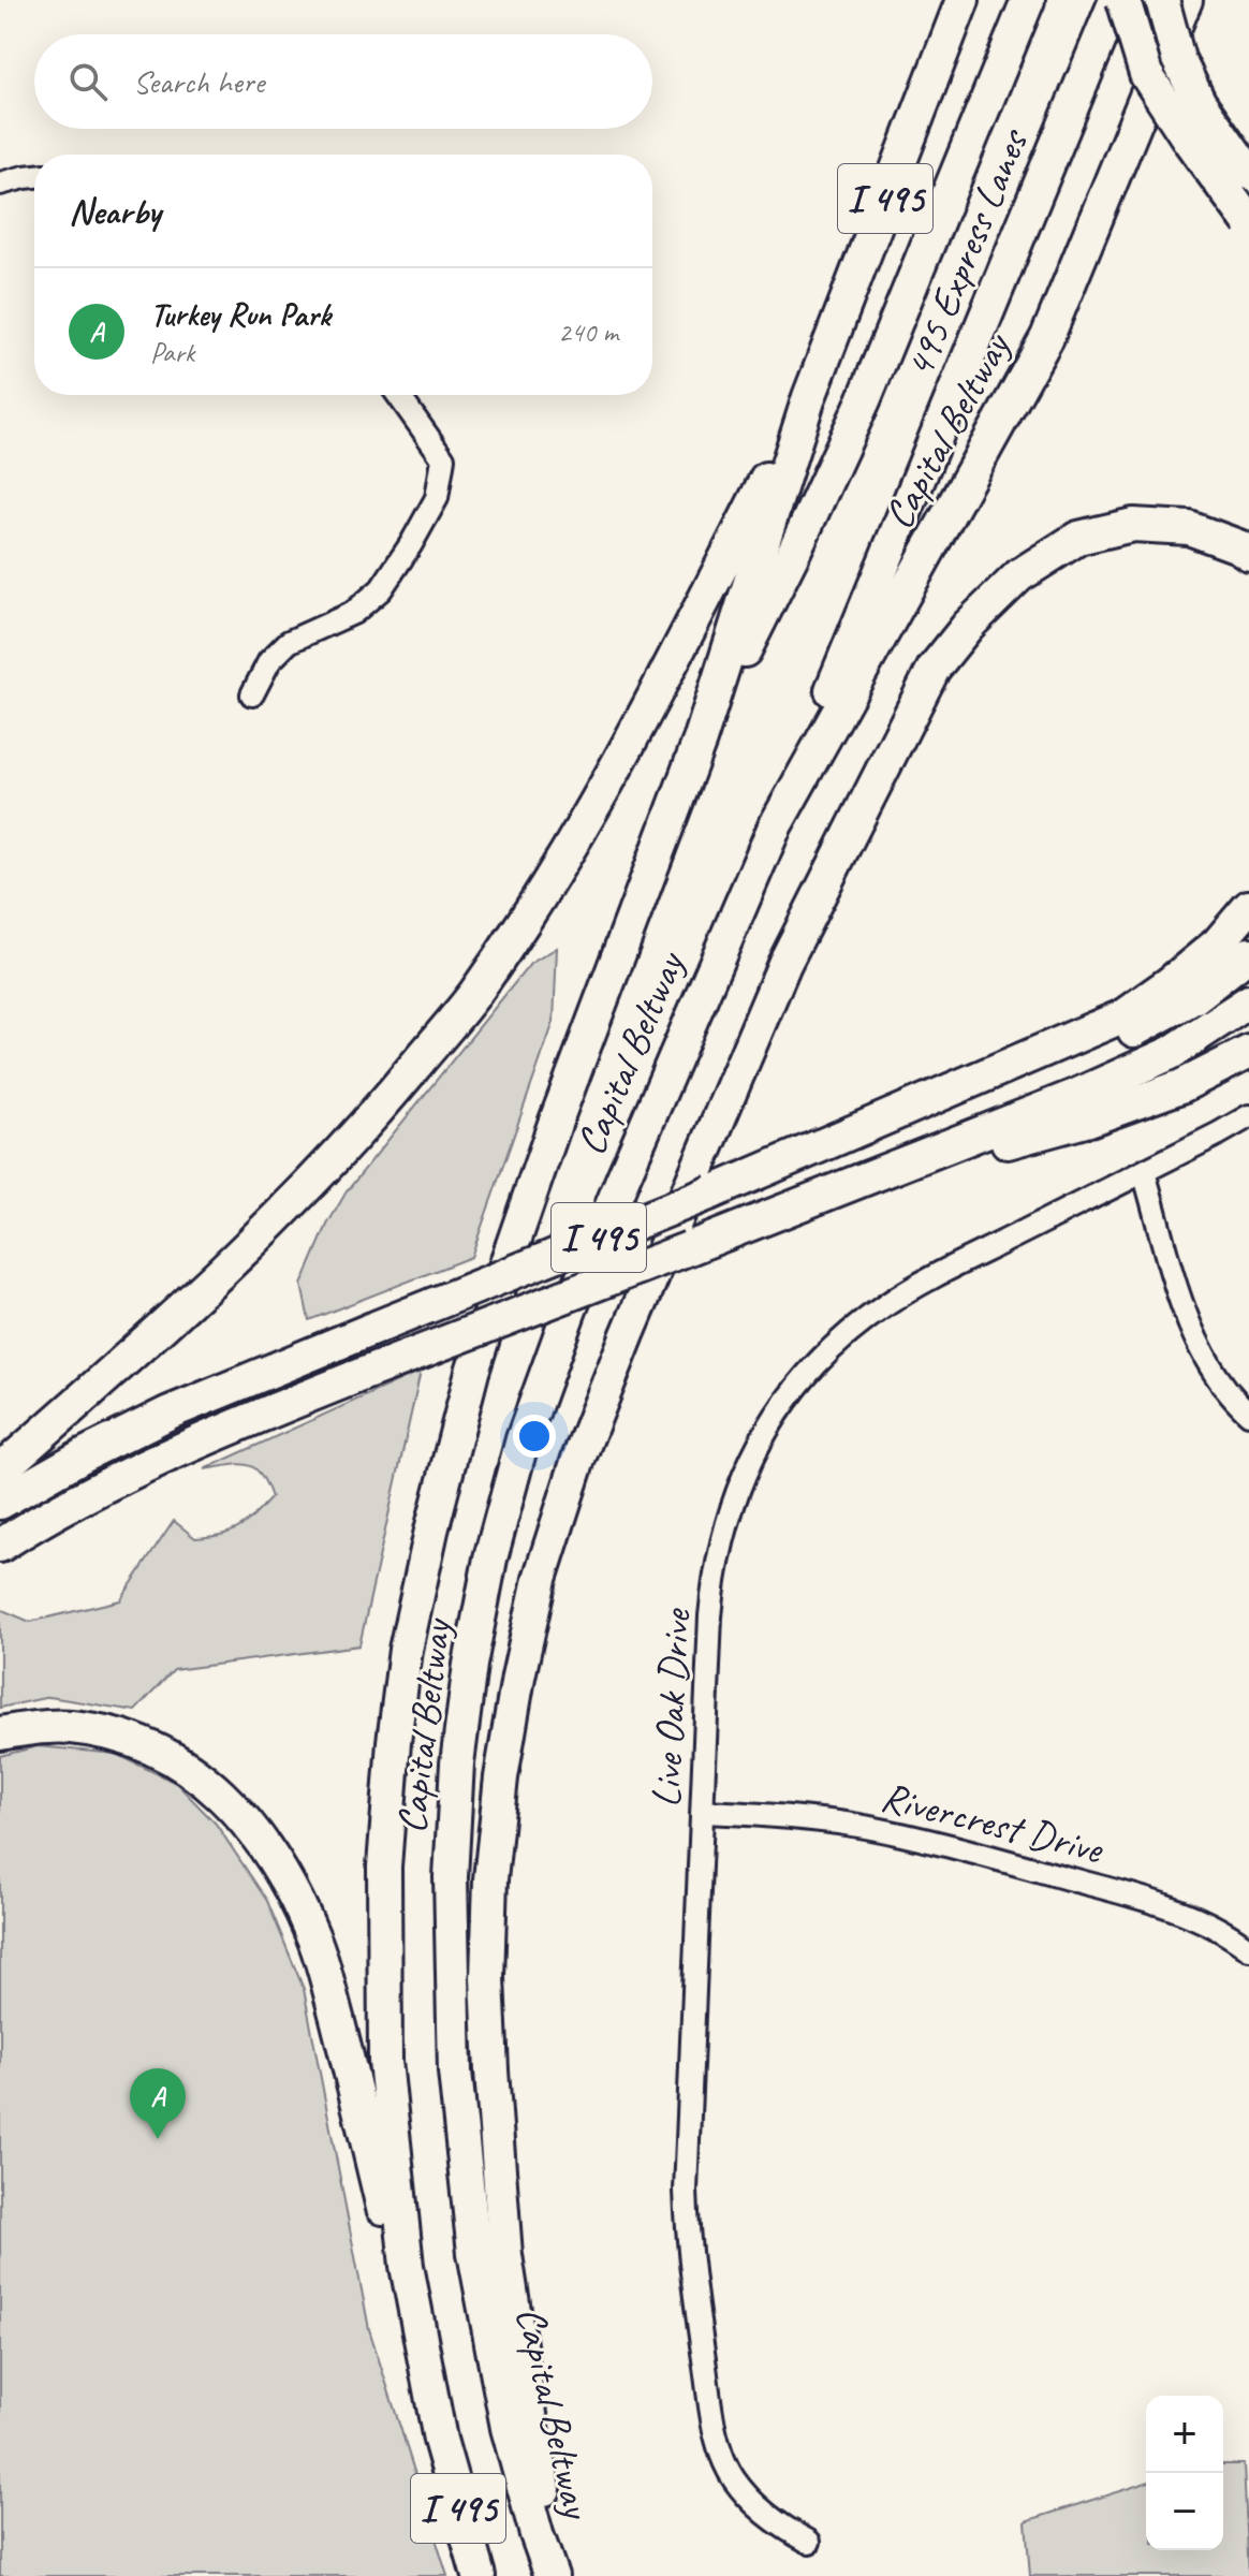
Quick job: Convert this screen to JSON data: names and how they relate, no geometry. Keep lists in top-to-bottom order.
{
  "streets": {
    "highway": ["I 495", "495 Express Lanes", "Capital Beltway"],
    "street": ["Live Oak Drive", "Rivercrest Drive"]
  },
  "crossings": [
    ["495 Express Lanes", "Capital Beltway"],
    ["Live Oak Drive", "Rivercrest Drive"]
  ],
  "page": {
    "search": "Search here",
    "heading": "Nearby",
    "list": [
      {
        "mark": "A",
        "name": "Turkey Run Park",
        "note": "Park",
        "value": "240 m"
      }
    ],
    "pins": "A",
    "map_buttons": ["+", "−"]
  }
}
